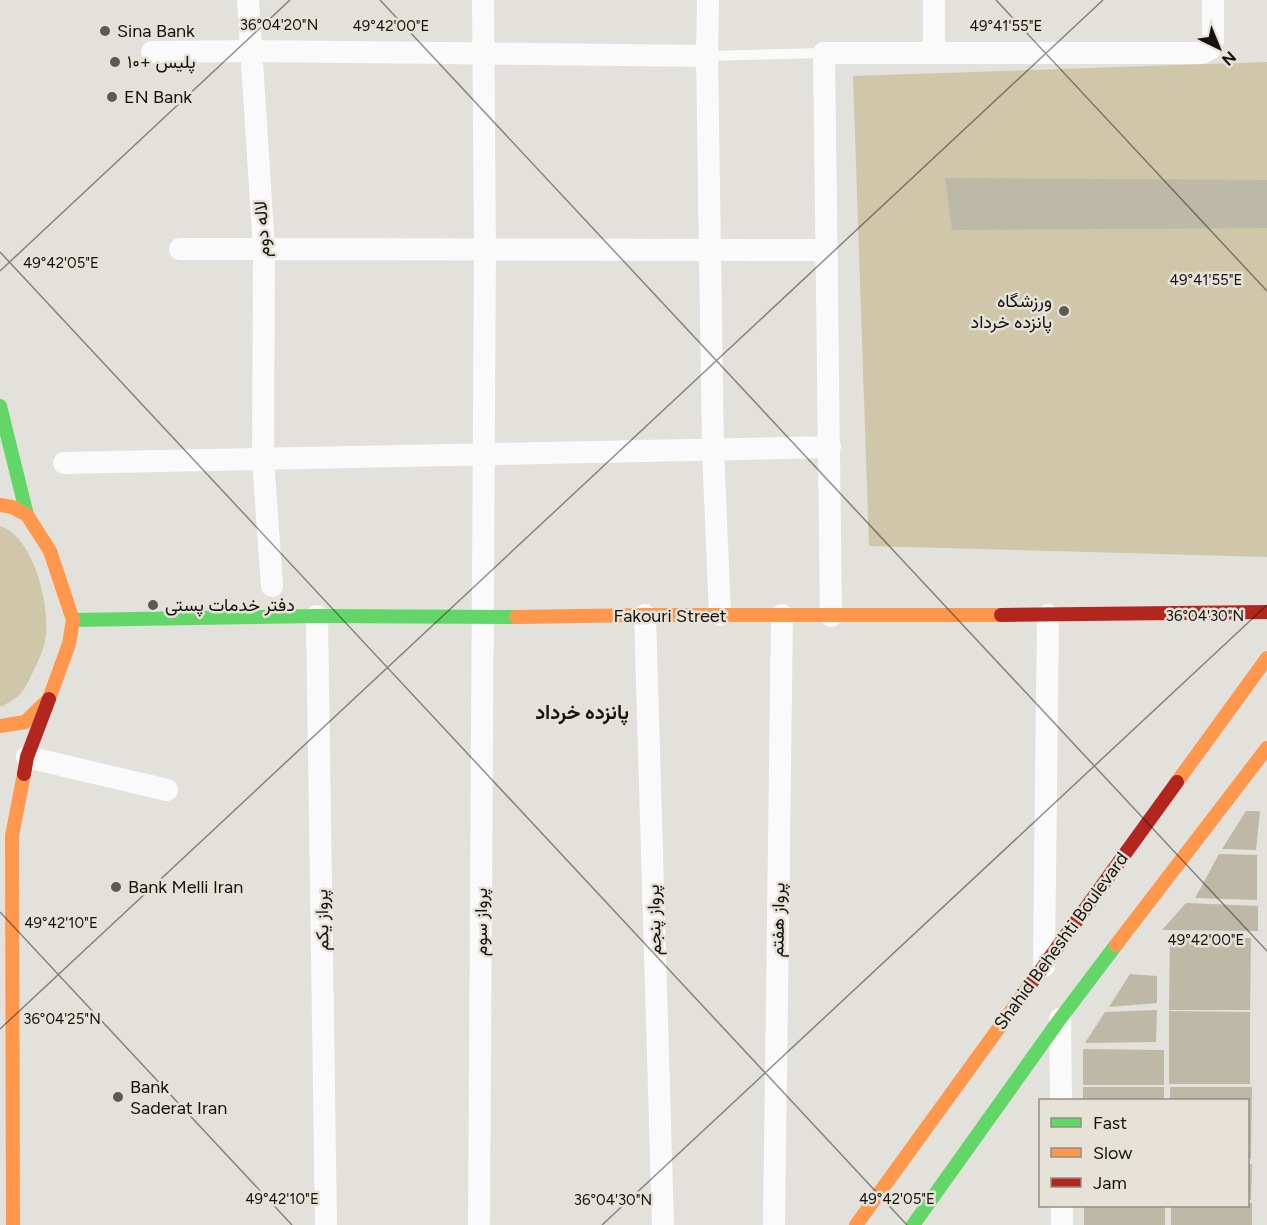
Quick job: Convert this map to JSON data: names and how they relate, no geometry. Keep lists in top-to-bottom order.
{
  "streets": {
    "main road": ["Fakouri Street", "Shahid Beheshti Boulevard"],
    "street": [
      "لاله دوم",
      "پرواز یکم",
      "پرواز پنجم",
      "پرواز هفتم",
      "پرواز سوم"
    ]
  },
  "crossings": [
    ["Fakouri Street", "پرواز یکم"],
    ["Fakouri Street", "پرواز پنجم"],
    ["Fakouri Street", "پرواز هفتم"],
    ["Fakouri Street", "پرواز سوم"]
  ],
  "districts": ["پانزده خرداد"],
  "places": [
    "Sina Bank",
    "پلیس +۱۰",
    "EN Bank",
    "ورزشگاه پانزده خرداد",
    "دفتر خدمات پستی",
    "Bank Melli Iran",
    "Bank Saderat Iran"
  ],
  "legend": ["Fast", "Slow", "Jam"],
  "north": "bottom right",
  "coordinates": [
    "36°04'20\"N",
    "49°42'00\"E",
    "49°41'55\"E",
    "49°42'05\"E",
    "36°04'30\"N",
    "49°42'10\"E",
    "36°04'25\"N"
  ]
}
